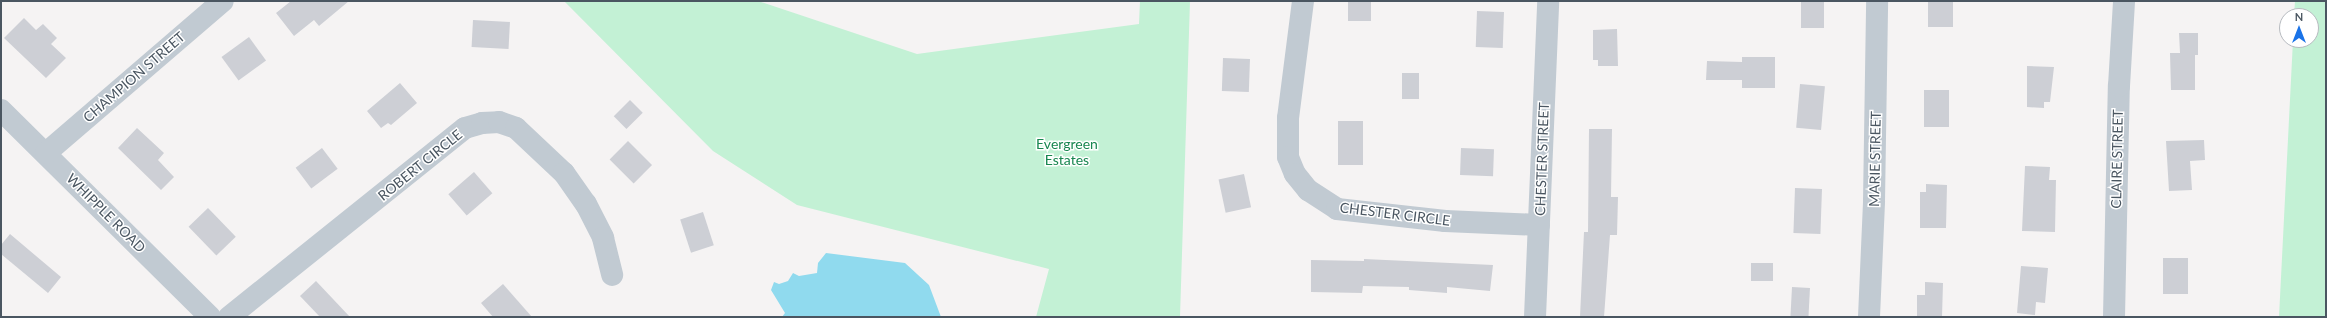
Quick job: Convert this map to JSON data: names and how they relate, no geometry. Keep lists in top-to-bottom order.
{
  "streets": {
    "street": [
      "CHAMPION STREET",
      "CHESTER STREET",
      "MARIE STREET",
      "CLAIRE STREET",
      "ROBERT CIRCLE",
      "WHIPPLE ROAD",
      "CHESTER CIRCLE"
    ]
  },
  "crossings": [
    ["CHAMPION STREET", "WHIPPLE ROAD"],
    ["CHESTER STREET", "CHESTER CIRCLE"]
  ],
  "parks": ["Evergreen Estates"],
  "north": "top"
}
